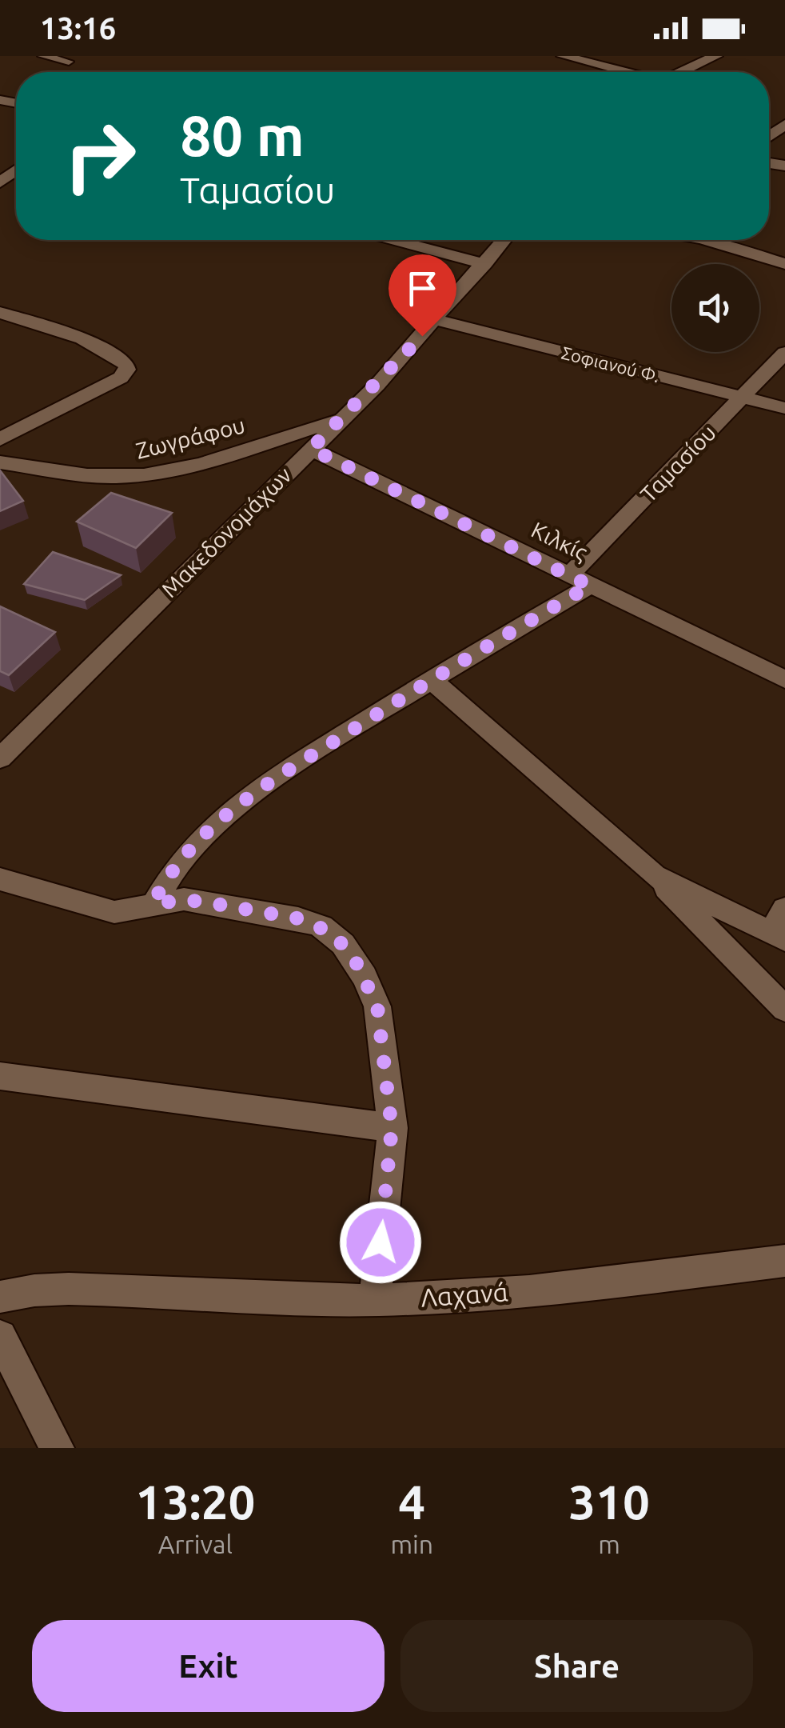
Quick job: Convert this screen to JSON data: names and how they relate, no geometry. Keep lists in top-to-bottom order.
{
  "streets": {
    "street": [
      "Σοφιανού Φ.",
      "Ζωγράφου",
      "Ταμασίου",
      "Μακεδονομάχων",
      "Κιλκίς",
      "Λαχανά"
    ]
  },
  "crossings": [
    ["Σοφιανού Φ.", "Ταμασίου"],
    ["Σοφιανού Φ.", "Μακεδονομάχων"],
    ["Ζωγράφου", "Μακεδονομάχων"],
    ["Ταμασίου", "Κιλκίς"],
    ["Μακεδονομάχων", "Κιλκίς"]
  ],
  "page": {
    "status": "13:16",
    "turn": ["80 m", "Ταμασίου"],
    "eta": [
      "13:20",
      "Arrival",
      "4",
      "min",
      "310",
      "m"
    ],
    "buttons": ["Exit", "Share"]
  }
}
